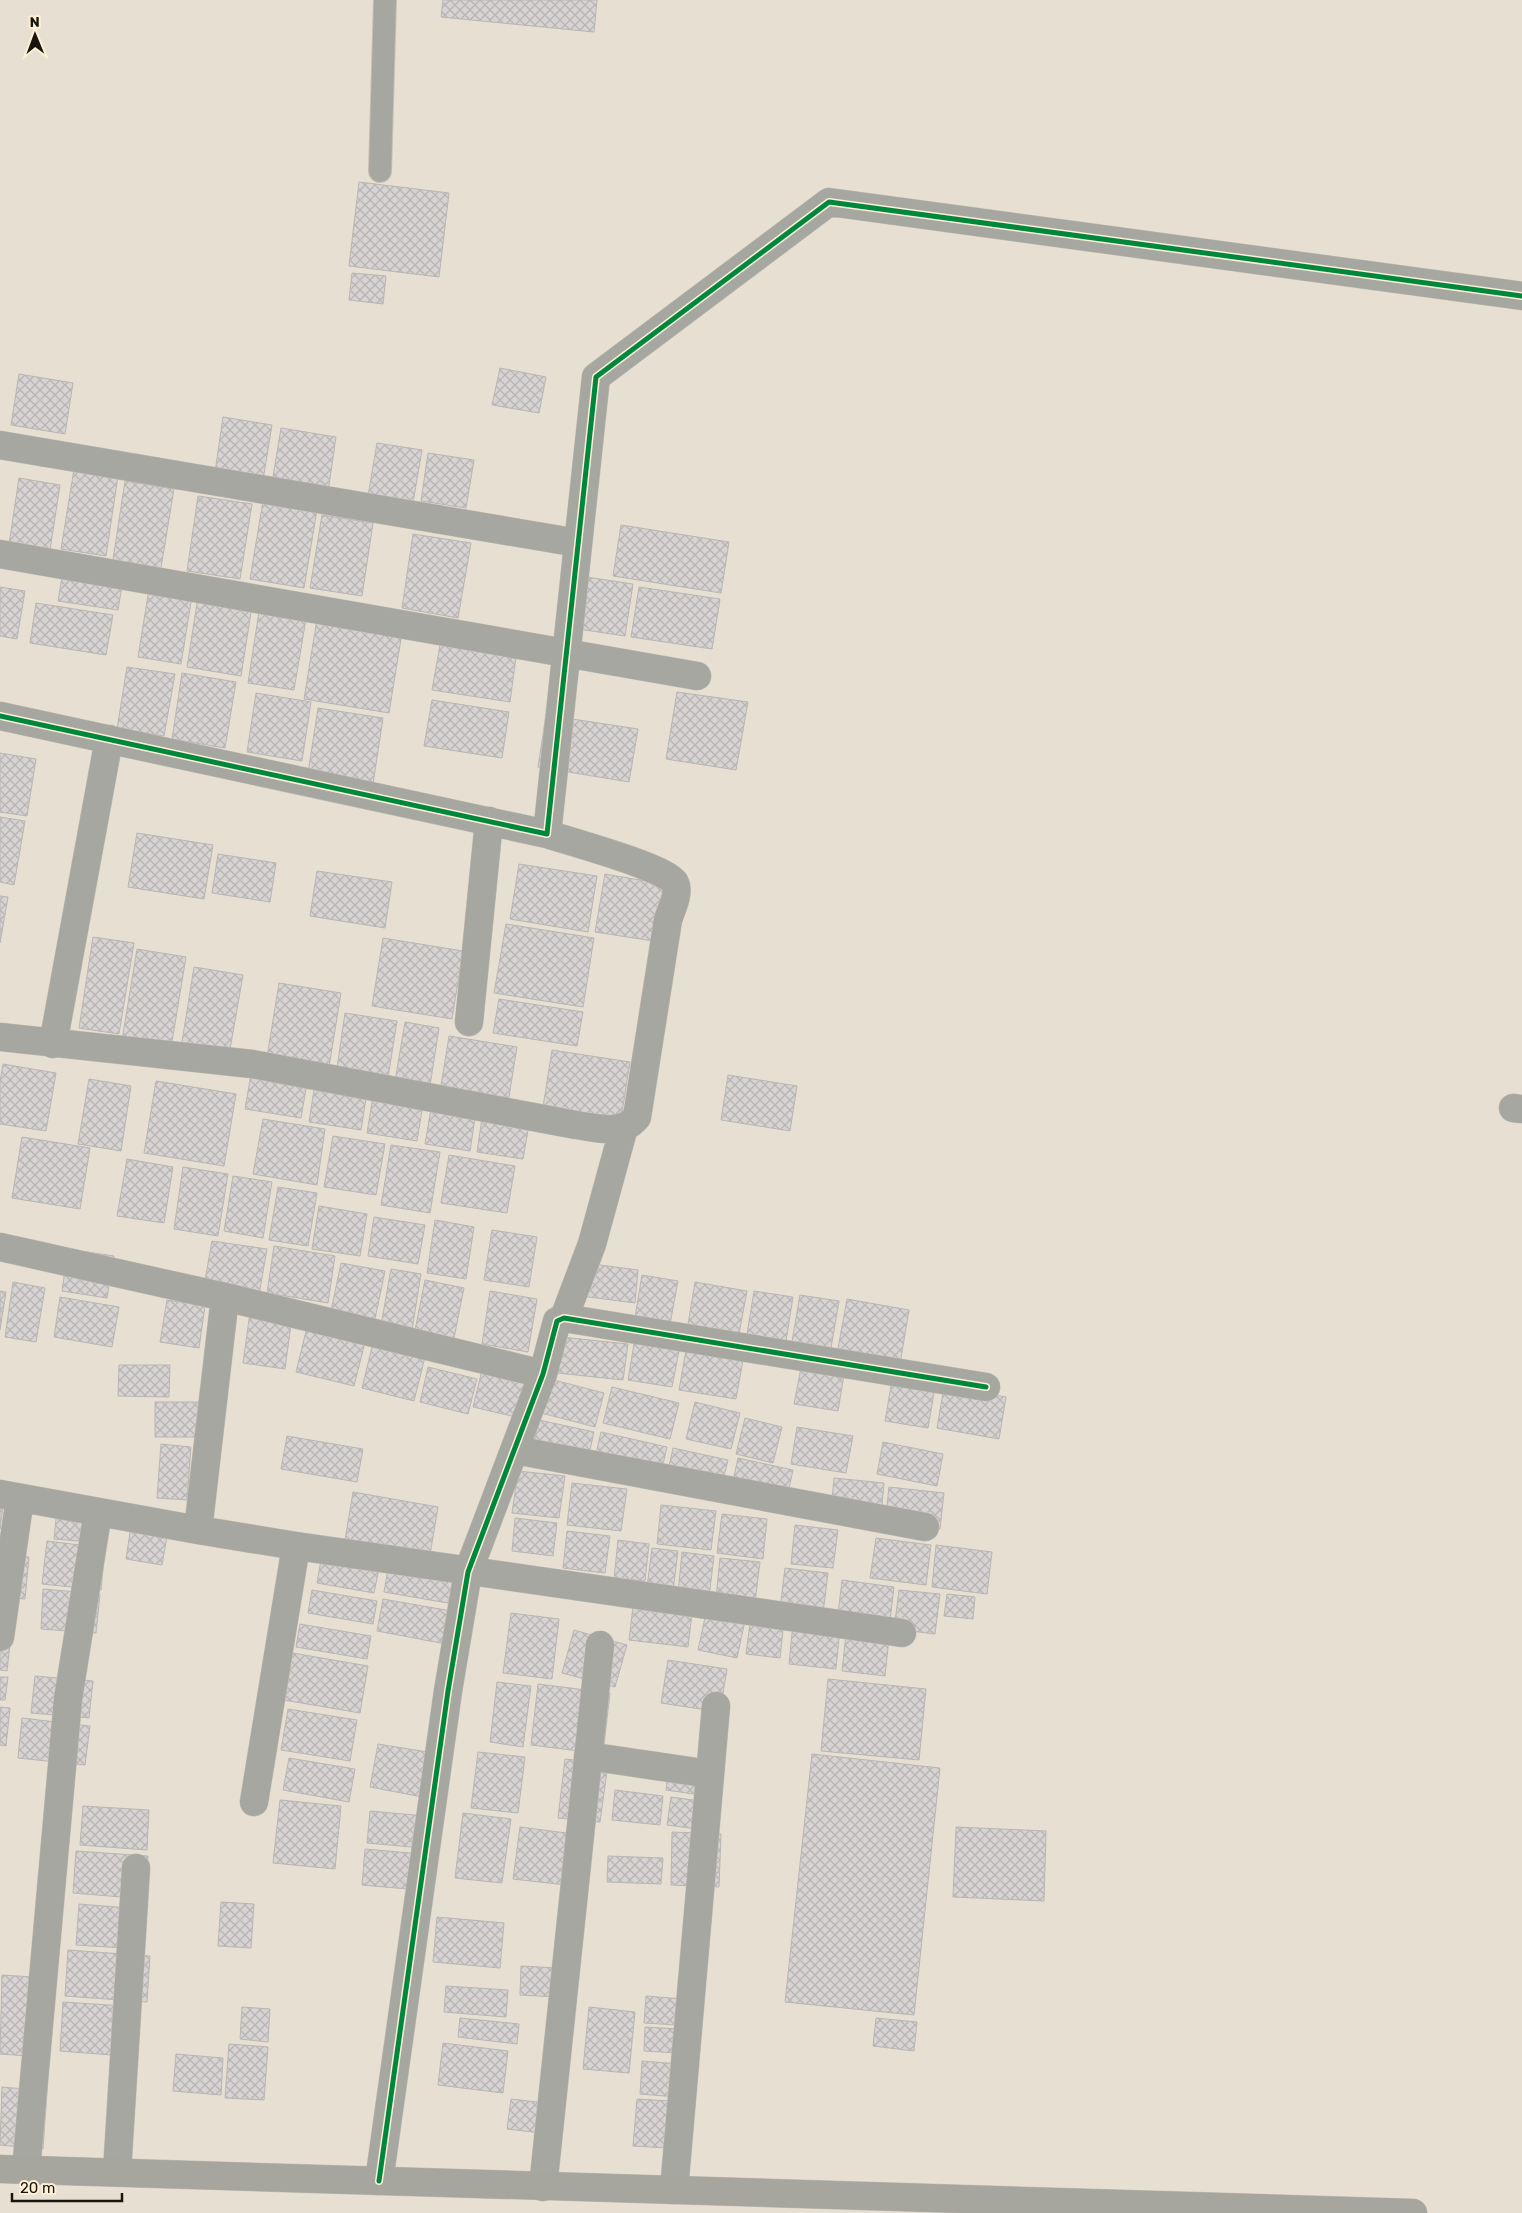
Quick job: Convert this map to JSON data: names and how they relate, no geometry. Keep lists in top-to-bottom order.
{
  "scale_bar": "20 m",
  "north": "top"
}
